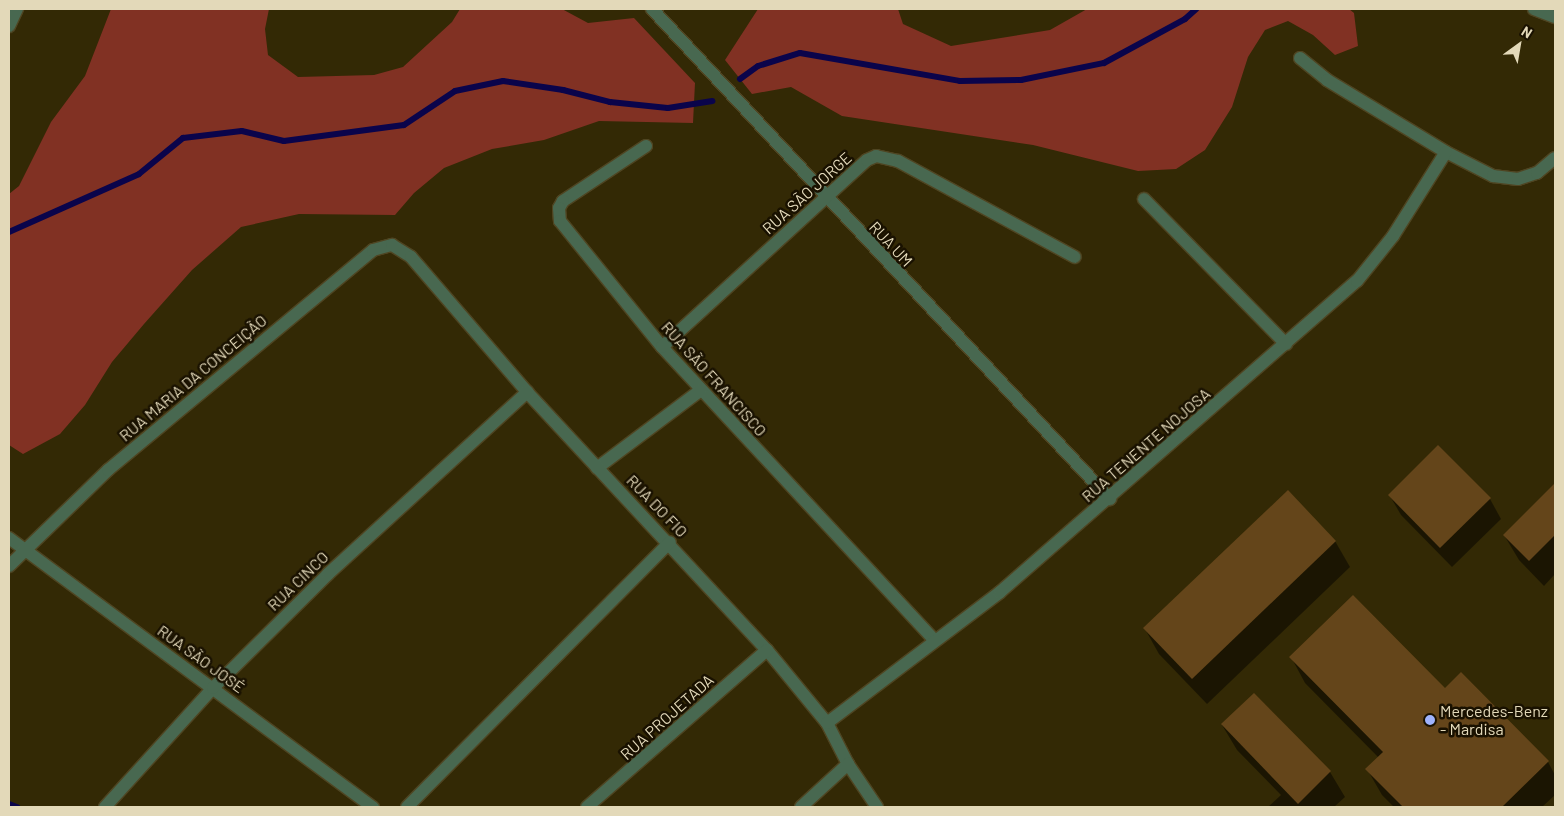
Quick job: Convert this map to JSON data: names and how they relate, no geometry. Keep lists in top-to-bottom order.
{
  "streets": {
    "street": [
      "RUA SÃO JORGE",
      "RUA UM",
      "RUA MARIA DA CONCEIÇÃO",
      "RUA SÃO FRANCISCO",
      "RUA TENENTE NOJOSA",
      "RUA DO FIO",
      "RUA CINCO",
      "RUA SÃO JOSÉ",
      "RUA PROJETADA"
    ]
  },
  "crossings": [
    ["RUA SÃO JORGE", "RUA UM"],
    ["RUA SÃO JORGE", "RUA SÃO FRANCISCO"],
    ["RUA UM", "RUA TENENTE NOJOSA"],
    ["RUA MARIA DA CONCEIÇÃO", "RUA DO FIO"],
    ["RUA MARIA DA CONCEIÇÃO", "RUA SÃO JOSÉ"],
    ["RUA SÃO FRANCISCO", "RUA TENENTE NOJOSA"],
    ["RUA TENENTE NOJOSA", "RUA DO FIO"],
    ["RUA DO FIO", "RUA CINCO"],
    ["RUA DO FIO", "RUA PROJETADA"],
    ["RUA CINCO", "RUA SÃO JOSÉ"]
  ],
  "places": ["Mercedes-Benz - Mardisa"],
  "north": "top right"
}
